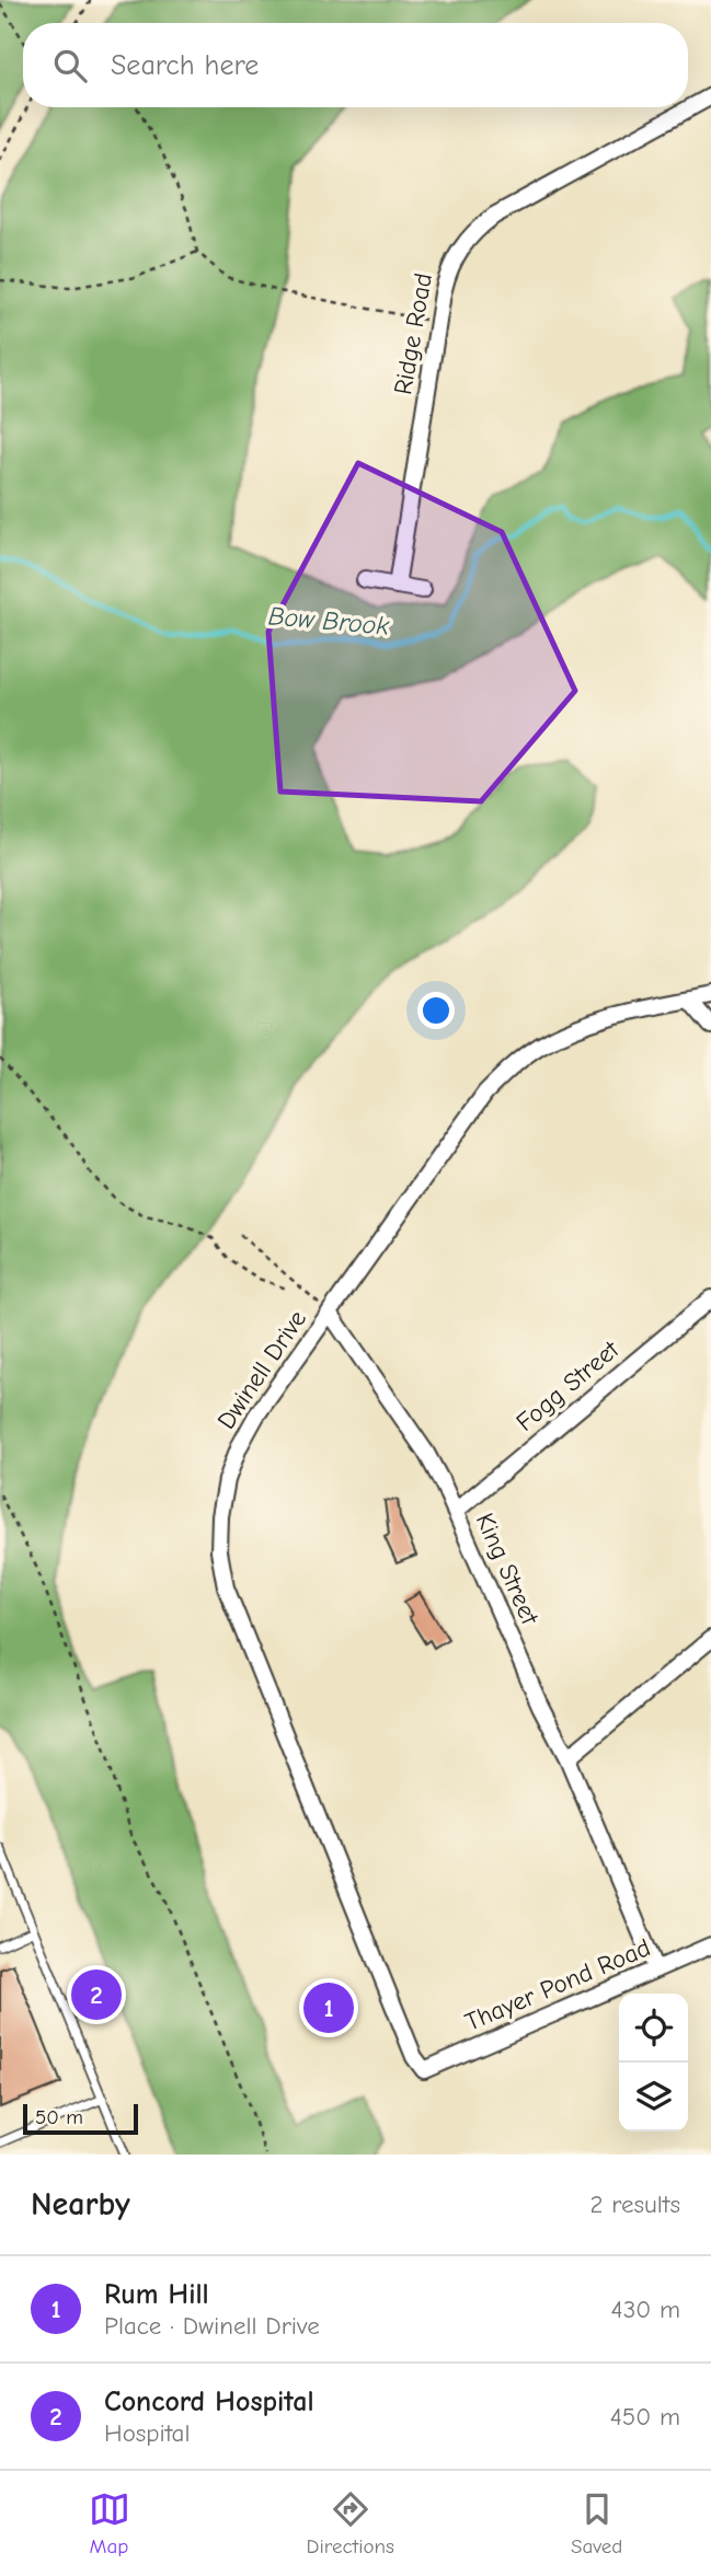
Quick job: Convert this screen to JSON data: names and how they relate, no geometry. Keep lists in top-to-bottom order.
{
  "streets": {
    "street": [
      "Ridge Road",
      "Dwinell Drive",
      "Fogg Street",
      "King Street",
      "Thayer Pond Road"
    ]
  },
  "crossings": [
    ["Dwinell Drive", "King Street"],
    ["Dwinell Drive", "Thayer Pond Road"],
    ["Fogg Street", "King Street"],
    ["King Street", "Thayer Pond Road"]
  ],
  "water": ["Bow Brook"],
  "scale_bar": "50 m",
  "page": {
    "search": "Search here",
    "pins": ["2", "1"],
    "scale": "50 m",
    "heading": ["Nearby", "2 results"],
    "list": [
      {
        "mark": "1",
        "name": "Rum Hill",
        "note": "Place · Dwinell Drive",
        "value": "430 m"
      },
      {
        "mark": "2",
        "name": "Concord Hospital",
        "note": "Hospital",
        "value": "450 m"
      }
    ],
    "nav": ["Map", "Directions", "Saved"]
  }
}
